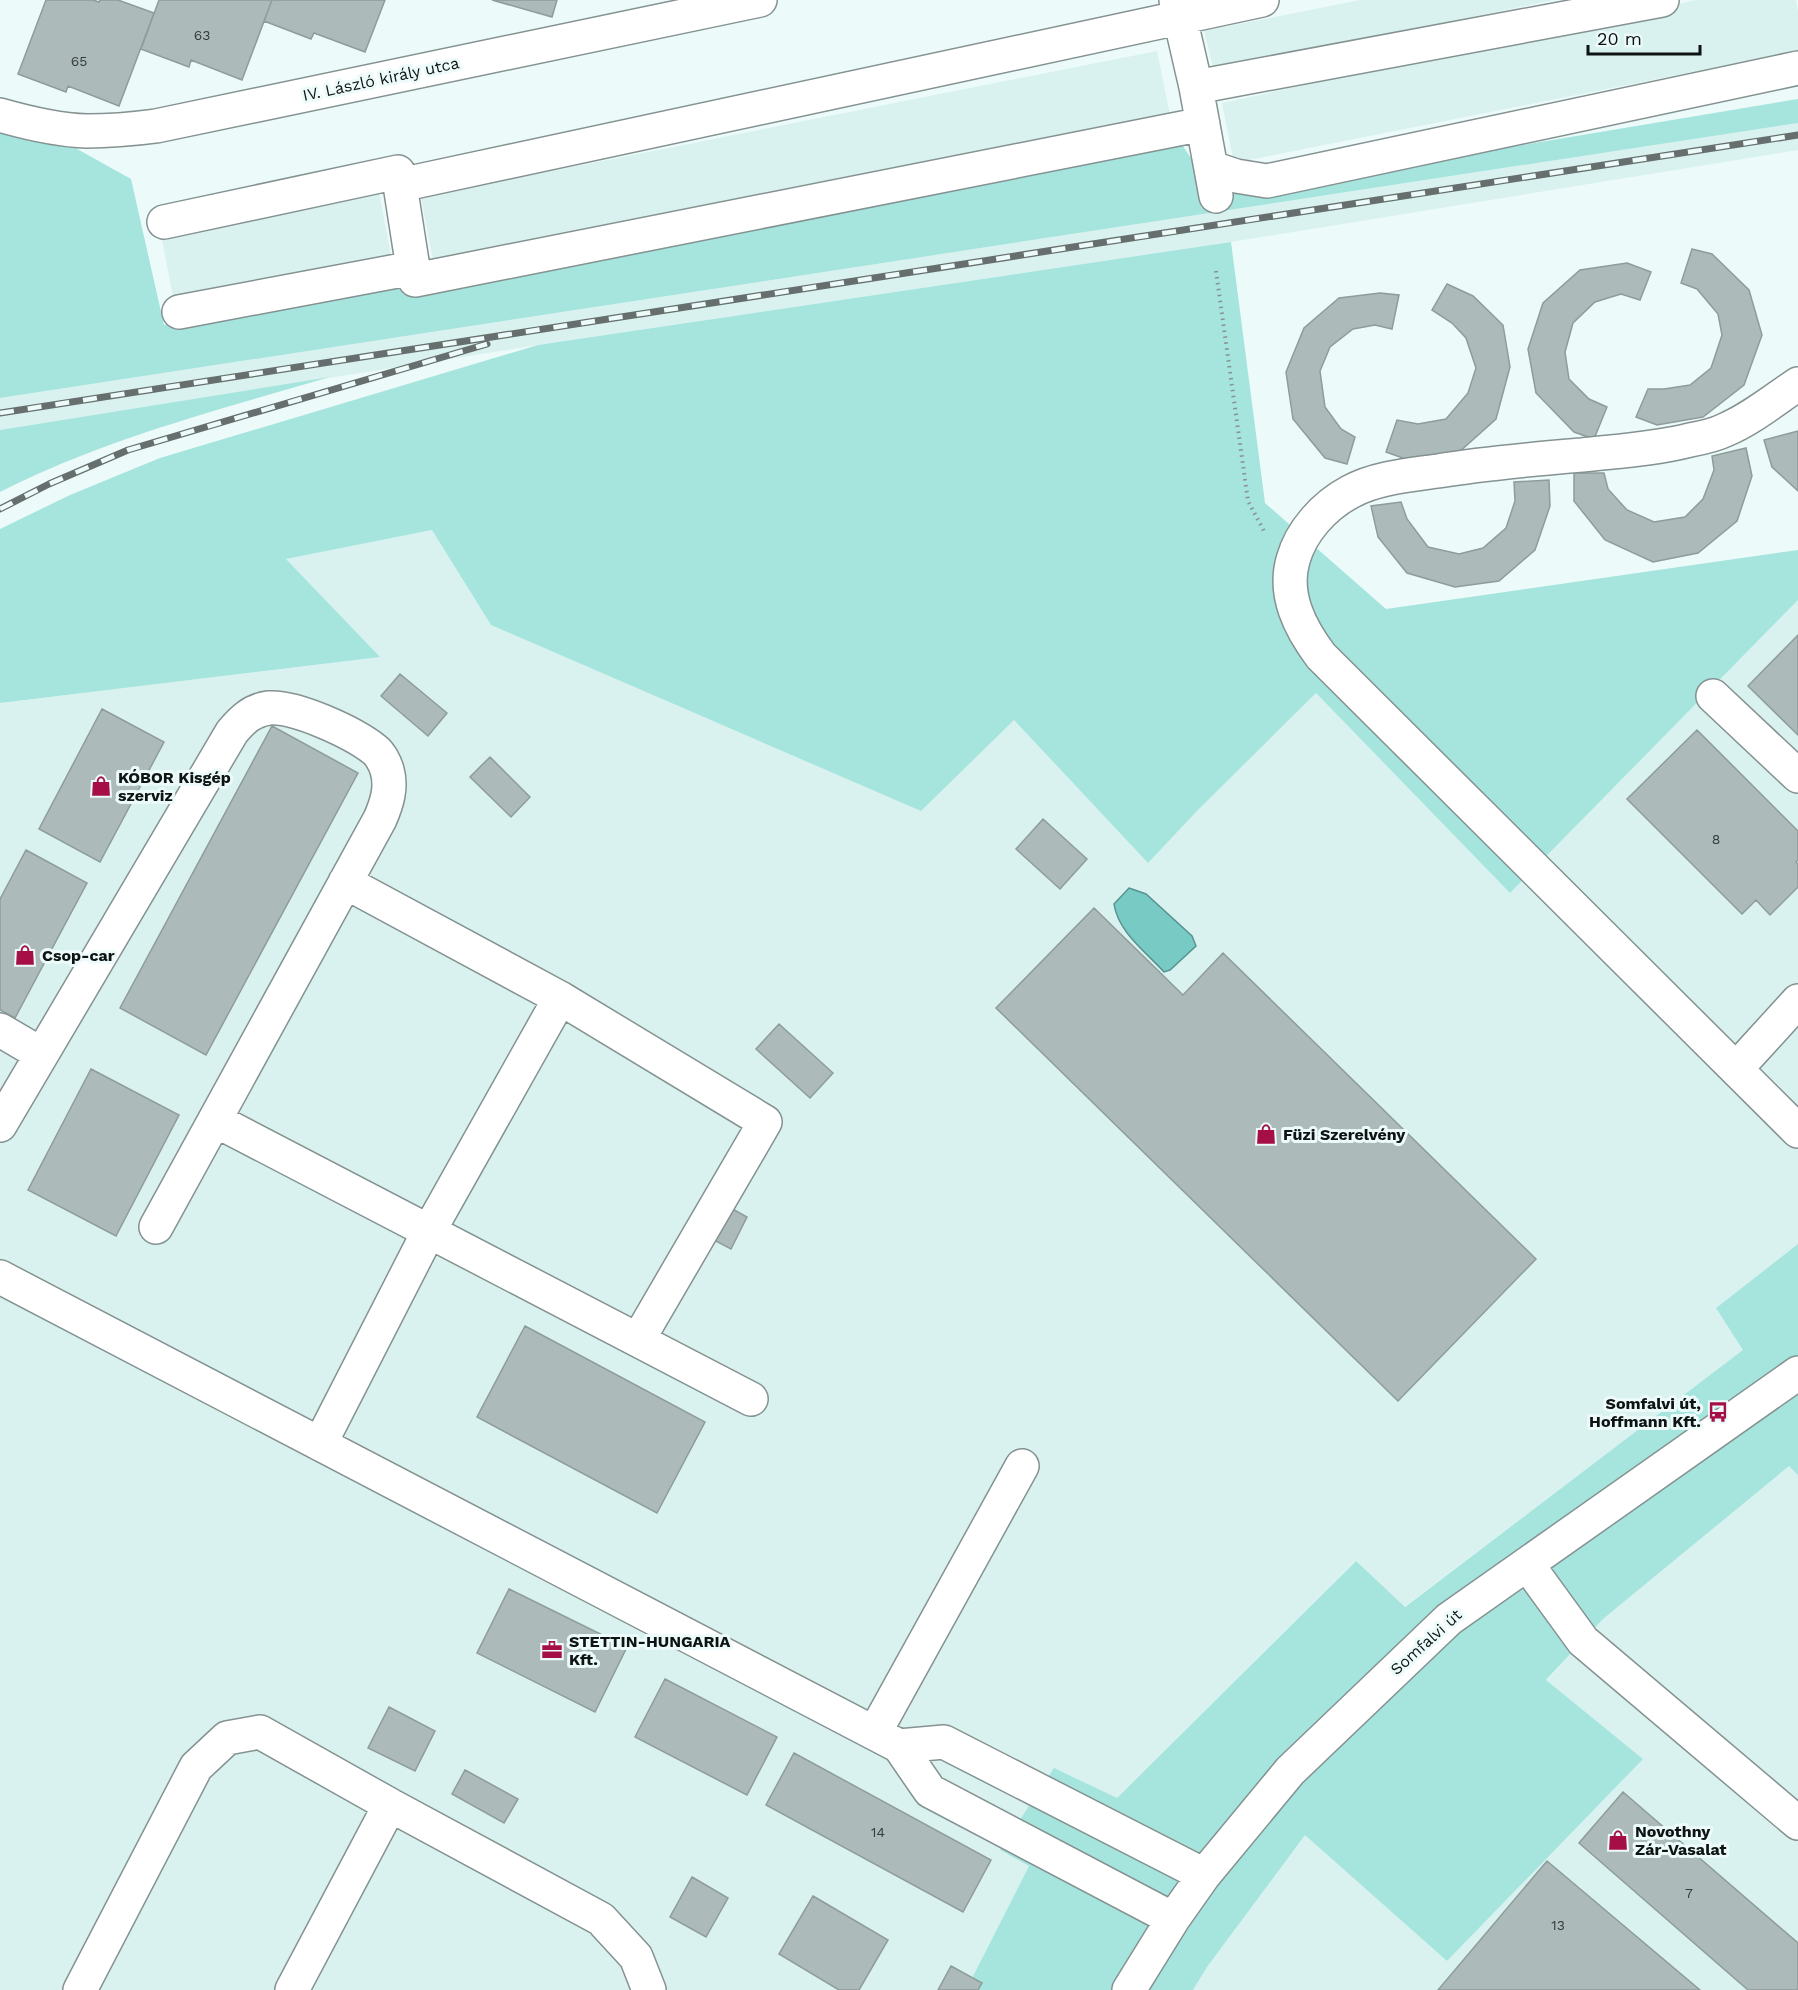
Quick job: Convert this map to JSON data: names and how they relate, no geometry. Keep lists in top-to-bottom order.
{
  "streets": {
    "street": ["IV. László király utca", "Somfalvi út"]
  },
  "places": {
    "shop": [
      "KÓBOR Kisgép szerviz",
      "Csop-car",
      "Füzi Szerelvény",
      "Novothny Zár-Vasalat"
    ],
    "bus stop": ["Somfalvi út, Hoffmann Kft."],
    "office": ["STETTIN-HUNGARIA Kft."]
  },
  "house_numbers": [
    "63",
    "65",
    "8",
    "14",
    "7",
    "13"
  ],
  "scale_bar": "20 m"
}
